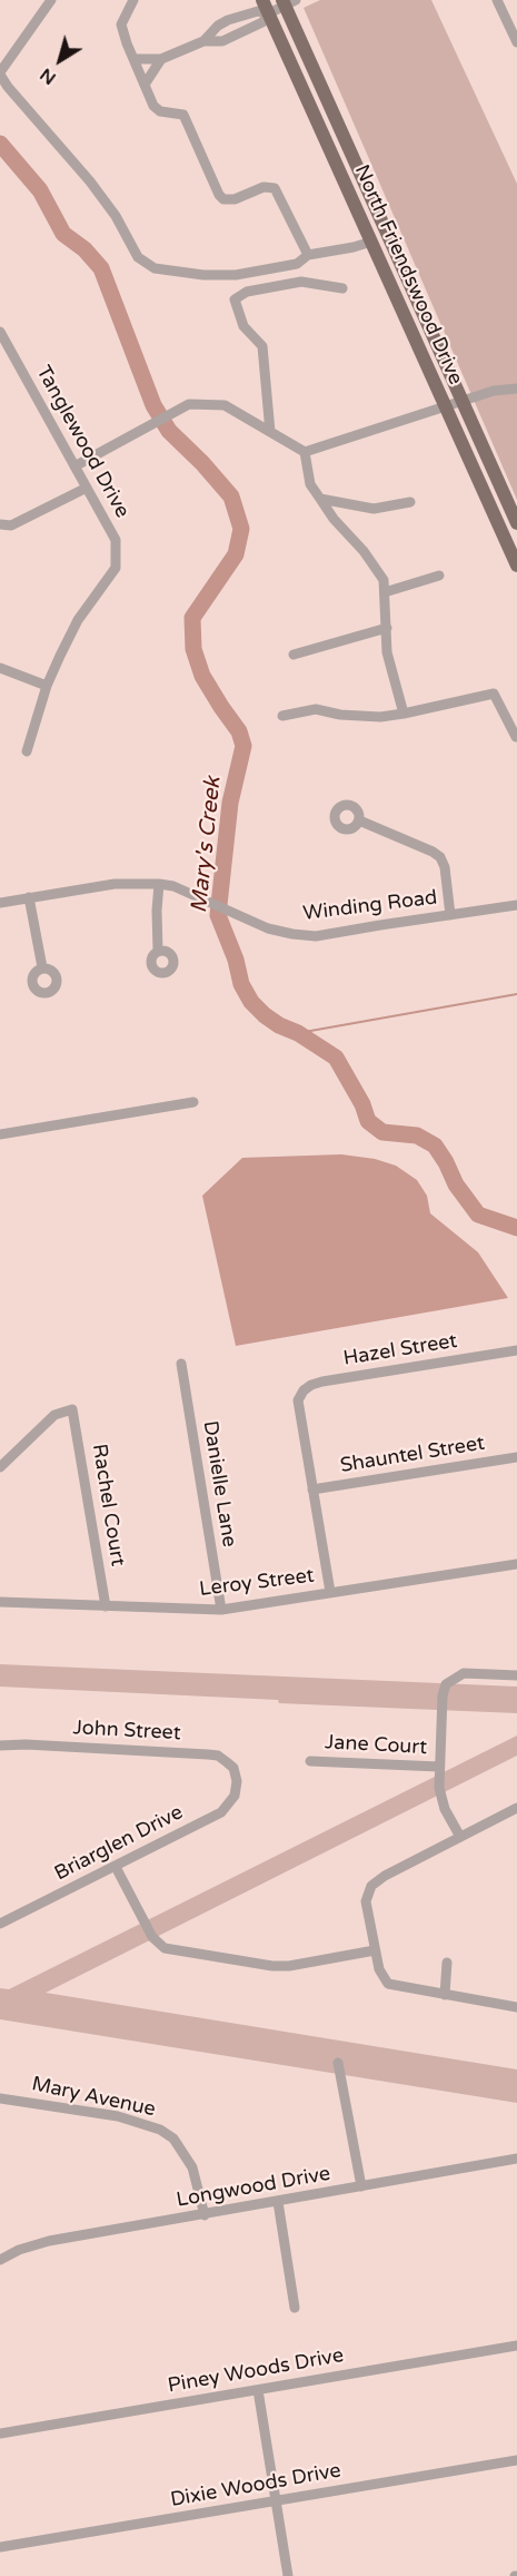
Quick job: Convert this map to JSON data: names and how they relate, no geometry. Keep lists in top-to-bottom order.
{
  "streets": {
    "main road": ["North Friendswood Drive"],
    "street": [
      "Tanglewood Drive",
      "Winding Road",
      "Hazel Street",
      "Shauntel Street",
      "Danielle Lane",
      "Rachel Court",
      "Leroy Street",
      "John Street",
      "Jane Court",
      "Briarglen Drive",
      "Mary Avenue",
      "Longwood Drive",
      "Piney Woods Drive",
      "Dixie Woods Drive"
    ]
  },
  "crossings": [
    ["Hazel Street", "Shauntel Street"],
    ["Danielle Lane", "Leroy Street"],
    ["Rachel Court", "Leroy Street"],
    ["John Street", "Briarglen Drive"],
    ["Mary Avenue", "Longwood Drive"]
  ],
  "water": ["Mary's Creek"],
  "north": "bottom left"
}
